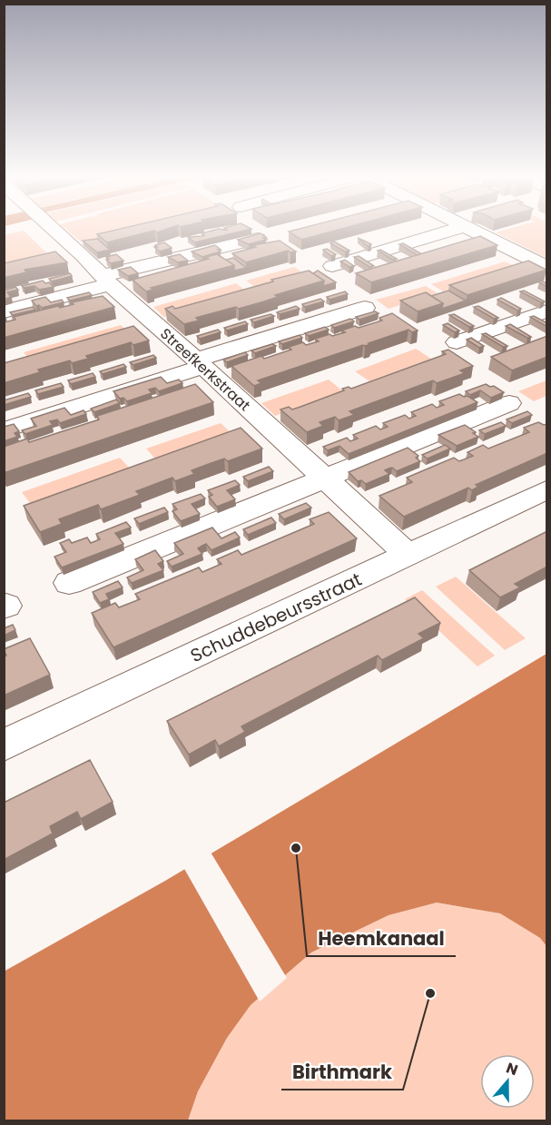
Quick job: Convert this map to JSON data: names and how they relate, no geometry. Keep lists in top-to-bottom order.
{
  "streets": {
    "street": ["Streefkerkstraat", "Schuddebeursstraat"]
  },
  "crossings": [
    ["Streefkerkstraat", "Schuddebeursstraat"]
  ],
  "places": ["Heemkanaal", "Birthmark"],
  "north": "top"
}
